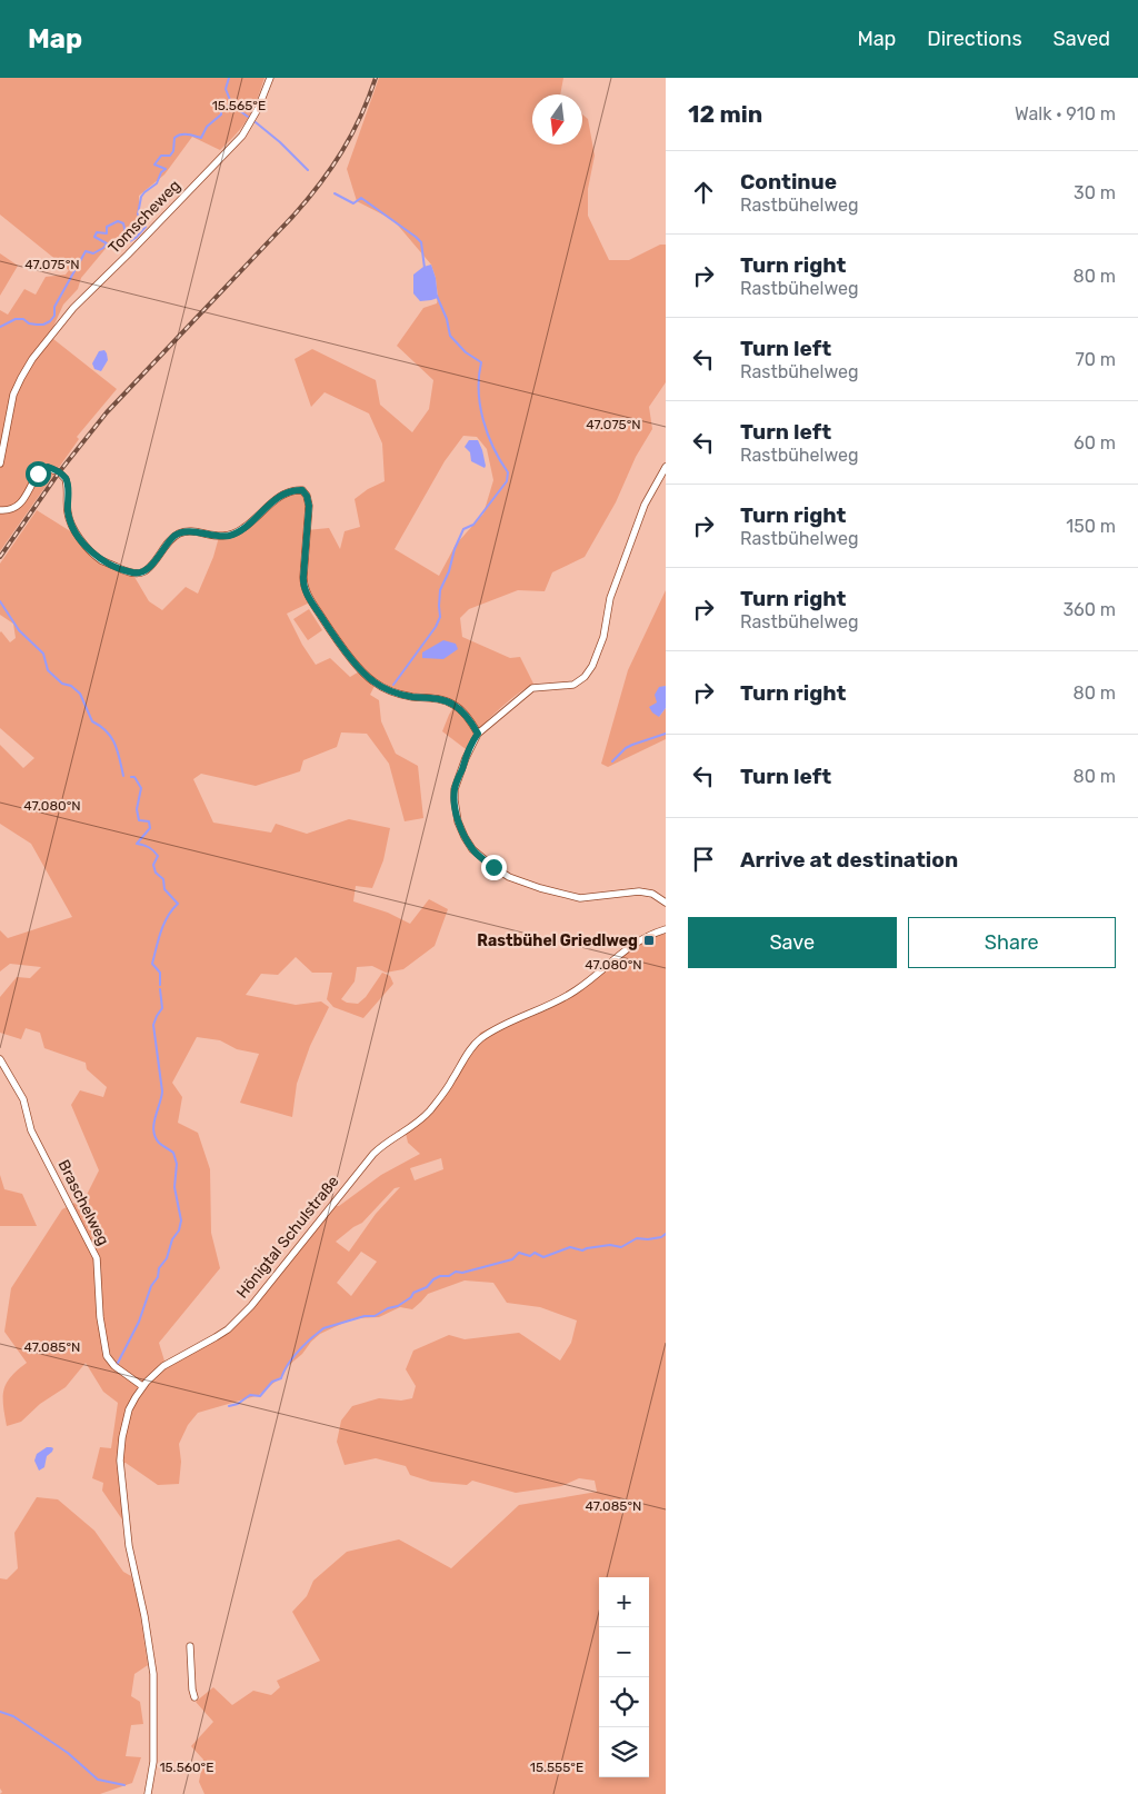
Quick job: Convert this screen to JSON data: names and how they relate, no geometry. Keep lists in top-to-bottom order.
{
  "streets": {
    "street": ["Tomscheweg", "Braschelweg", "Hönigtal Schulstraße"]
  },
  "crossings": [
    ["Braschelweg", "Hönigtal Schulstraße"]
  ],
  "places": {
    "transit": ["Rastbühel Griedlweg"]
  },
  "north": "bottom",
  "page": {
    "header": "Map",
    "nav": ["Map", "Directions", "Saved"],
    "heading": ["12 min", "Walk · 910 m"],
    "list": [
      ["Continue", "Rastbühelweg", "30 m"],
      ["Turn right", "Rastbühelweg", "80 m"],
      ["Turn left", "Rastbühelweg", "70 m"],
      ["Turn left", "Rastbühelweg", "60 m"],
      ["Turn right", "Rastbühelweg", "150 m"],
      ["Turn right", "Rastbühelweg", "360 m"],
      ["Turn right", "80 m"],
      ["Turn left", "80 m"],
      "Arrive at destination"
    ],
    "buttons": ["Save", "Share"],
    "map_buttons": ["+", "−"]
  },
  "coordinates": [
    "15.565°E",
    "47.075°N",
    "47.080°N",
    "47.085°N",
    "15.560°E",
    "15.555°E"
  ]
}
